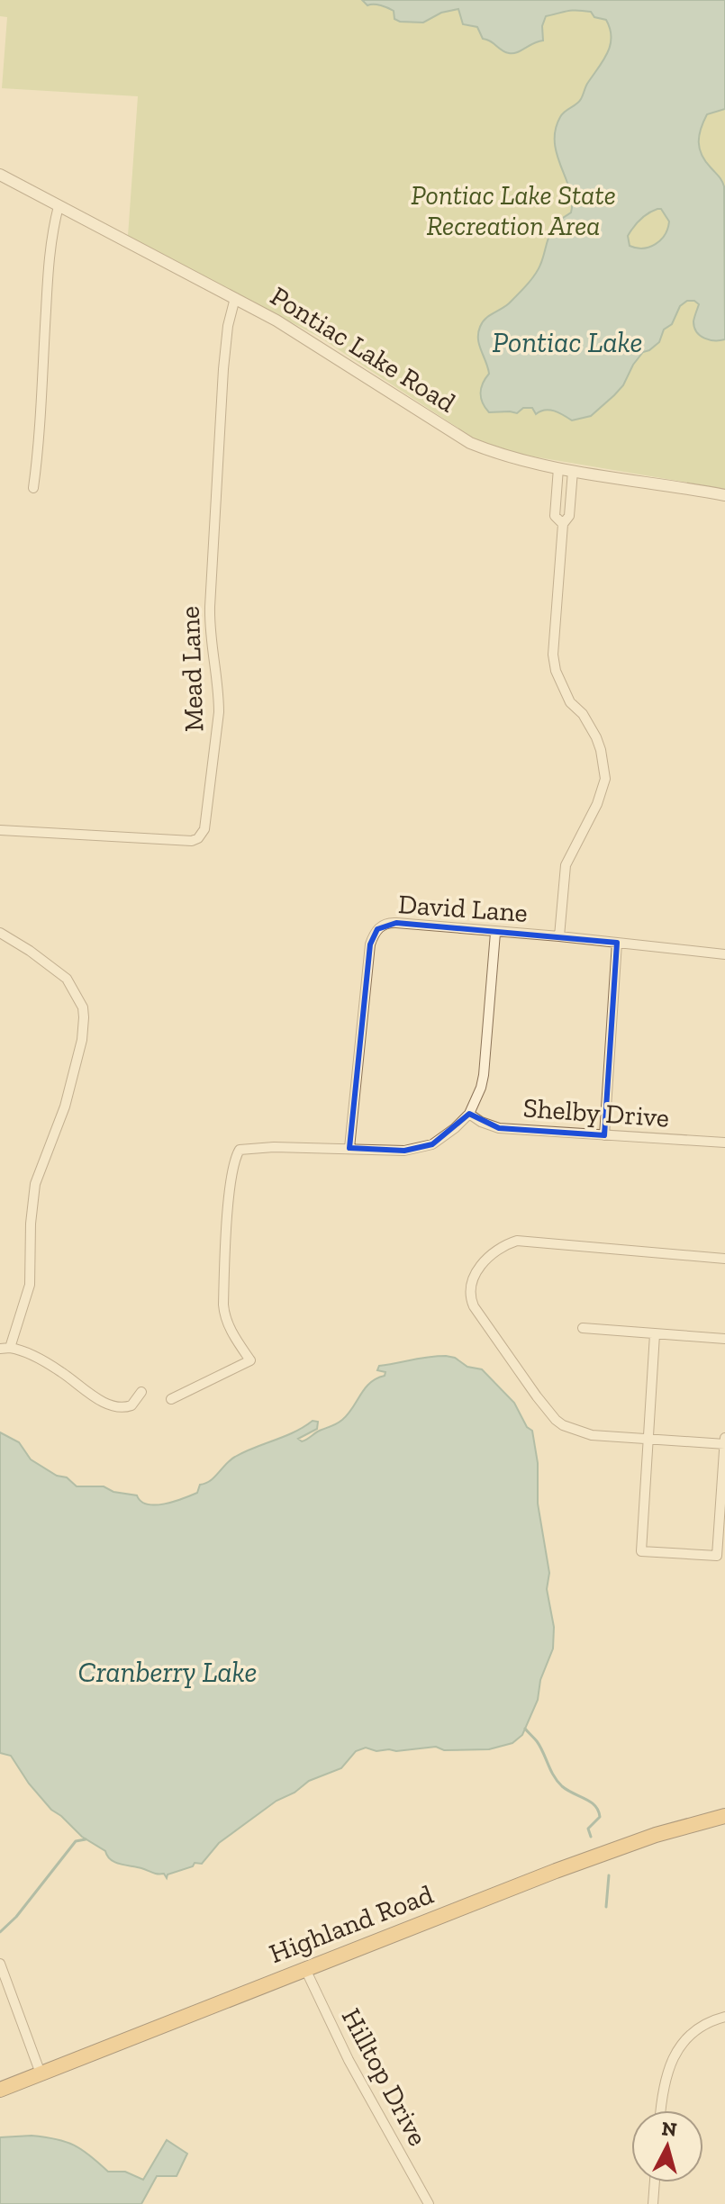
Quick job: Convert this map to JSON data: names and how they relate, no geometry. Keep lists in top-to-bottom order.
{
  "streets": {
    "highway": ["Highland Road"],
    "street": [
      "Pontiac Lake Road",
      "Mead Lane",
      "David Lane",
      "Shelby Drive",
      "Hilltop Drive"
    ]
  },
  "crossings": [
    ["Pontiac Lake Road", "Mead Lane"],
    ["Highland Road", "Hilltop Drive"]
  ],
  "water": ["Pontiac Lake", "Cranberry Lake"],
  "parks": ["Pontiac Lake State Recreation Area"],
  "north": "top"
}
